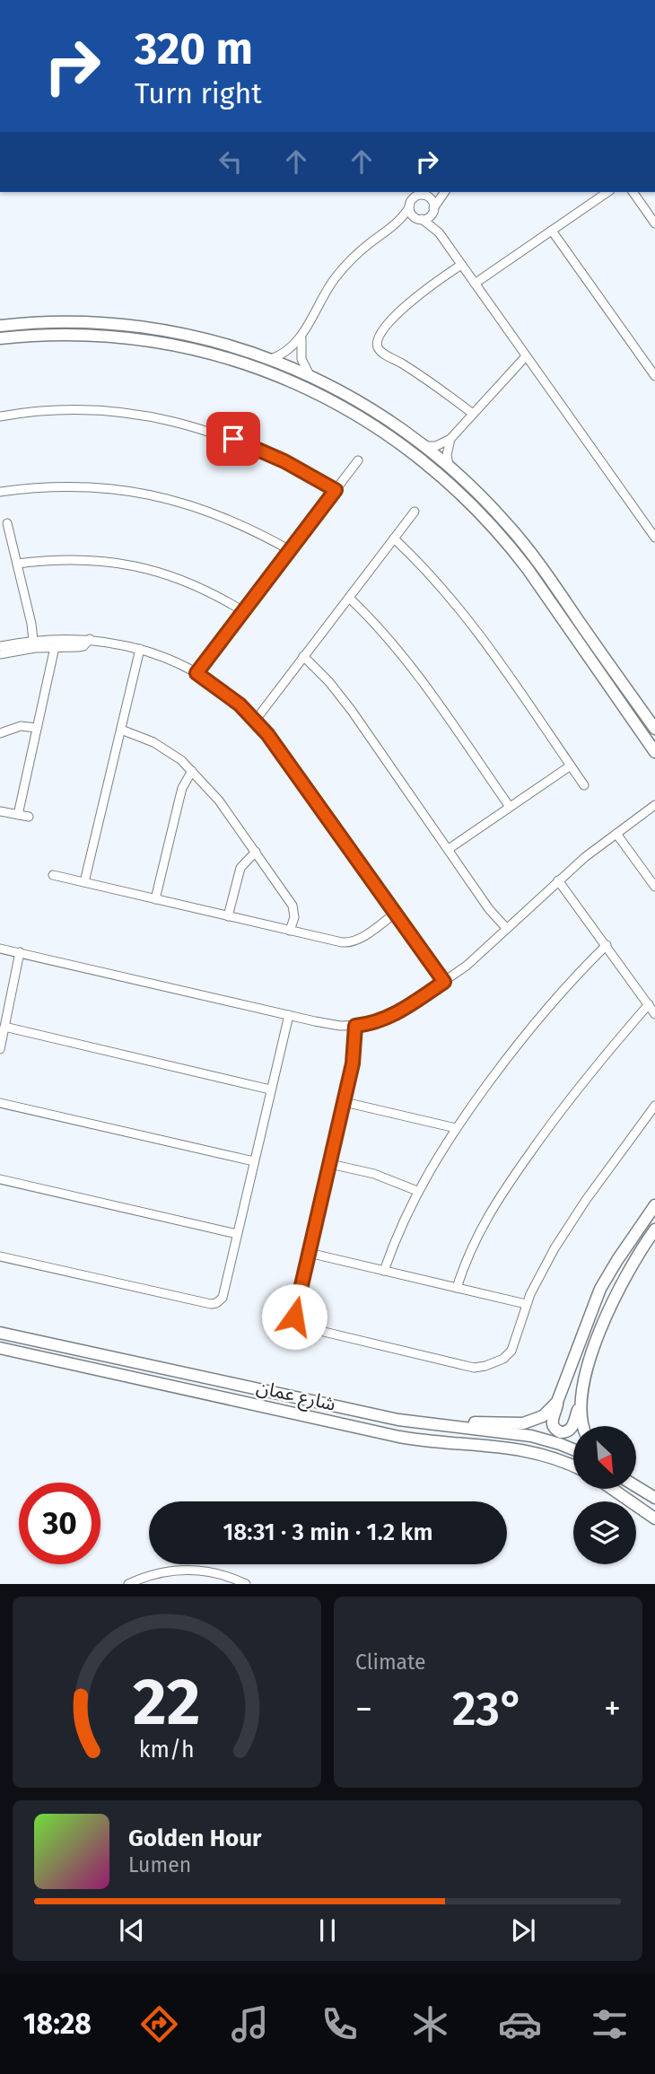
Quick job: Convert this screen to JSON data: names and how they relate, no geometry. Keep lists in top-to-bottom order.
{
  "streets": {
    "street": ["شارع عمان"]
  },
  "north": "bottom right",
  "page": {
    "turn": ["320 m", "Turn right"],
    "limit": "30",
    "trip": "18:31 · 3 min · 1.2 km",
    "tile": "Climate",
    "heat": ["−", "23°", "+"],
    "song": ["Golden Hour", "Lumen"],
    "tabs": "18:28",
    "gauge": ["22", "km/h"]
  }
}
